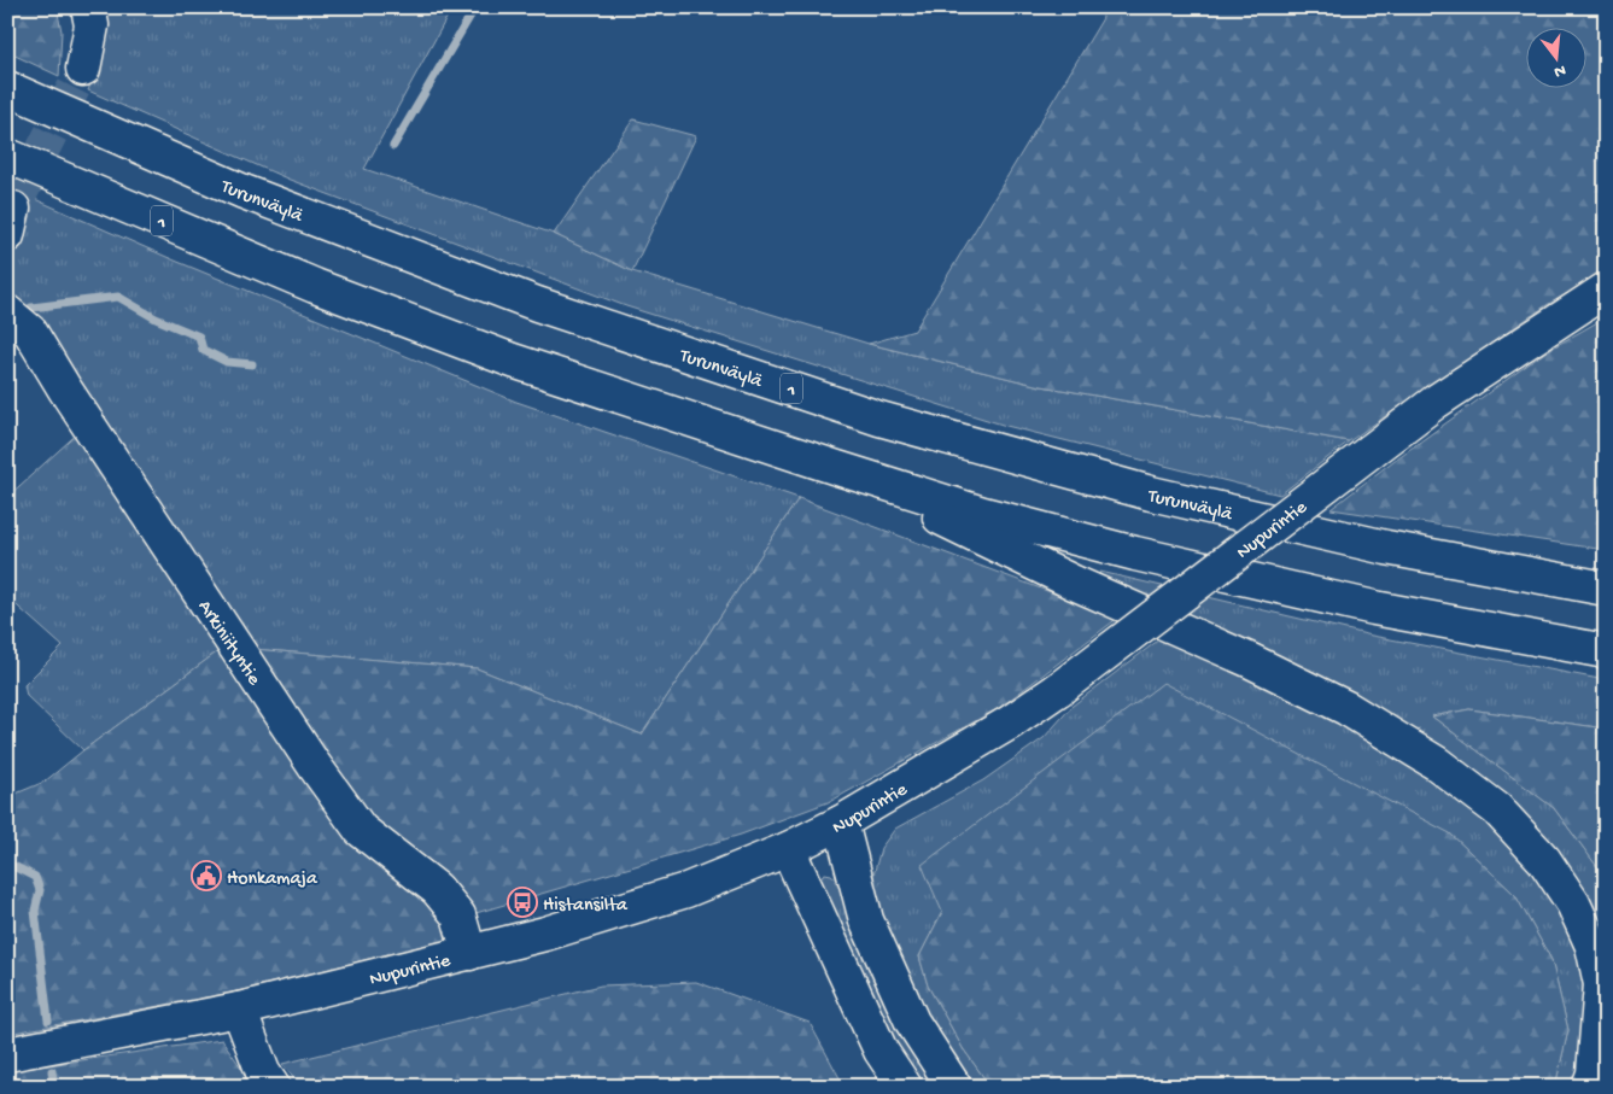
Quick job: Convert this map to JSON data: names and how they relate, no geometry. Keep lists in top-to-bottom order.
{
  "streets": {
    "main road": [
      "Turunväylä",
      "1",
      "Nupurintie",
      "Arkiniityntie"
    ]
  },
  "crossings": [
    ["Nupurintie", "Arkiniityntie"]
  ],
  "places": {
    "public building": ["Honkamaja"],
    "bus stop": ["Histansilta"]
  },
  "north": "bottom"
}
